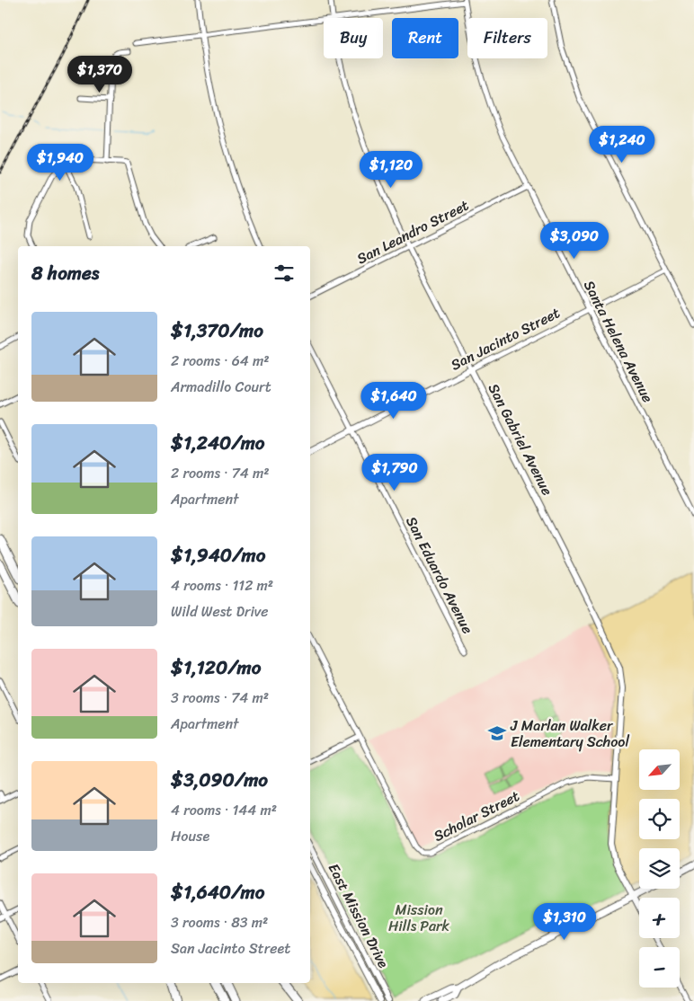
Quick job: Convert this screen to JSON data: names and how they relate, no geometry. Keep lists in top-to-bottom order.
{
  "streets": {
    "street": [
      "San Leandro Street",
      "San Jacinto Street",
      "Santa Helena Avenue",
      "San Gabriel Avenue",
      "San Eduardo Avenue",
      "Scholar Street",
      "East Mission Drive"
    ]
  },
  "crossings": [
    ["San Leandro Street", "Santa Helena Avenue"],
    ["San Leandro Street", "San Gabriel Avenue"],
    ["San Jacinto Street", "Santa Helena Avenue"],
    ["San Jacinto Street", "San Gabriel Avenue"],
    ["San Jacinto Street", "San Eduardo Avenue"],
    ["San Gabriel Avenue", "Scholar Street"]
  ],
  "parks": ["Mission Hills Park"],
  "places": {
    "school or university": ["J Marlan Walker Elementary School"]
  },
  "north": "bottom left",
  "page": {
    "chip": ["Buy", "Rent", "Filters"],
    "price": [
      "$1,370",
      "$1,240",
      "$1,940",
      "$1,120",
      "$3,090",
      "$1,640",
      "$1,790",
      "$1,310"
    ],
    "heading": "8 homes",
    "list": [
      {
        "name": "$1,370/mo",
        "note": "2 rooms · 64 m² · Armadillo Court"
      },
      {
        "name": "$1,240/mo",
        "note": "2 rooms · 74 m² · Apartment"
      },
      {
        "name": "$1,940/mo",
        "note": "4 rooms · 112 m² · Wild West Drive"
      },
      {
        "name": "$1,120/mo",
        "note": "3 rooms · 74 m² · Apartment"
      },
      {
        "name": "$3,090/mo",
        "note": "4 rooms · 144 m² · House"
      },
      {
        "name": "$1,640/mo",
        "note": "3 rooms · 83 m² · San Jacinto Street"
      }
    ],
    "map_buttons": ["+", "−"]
  }
}
